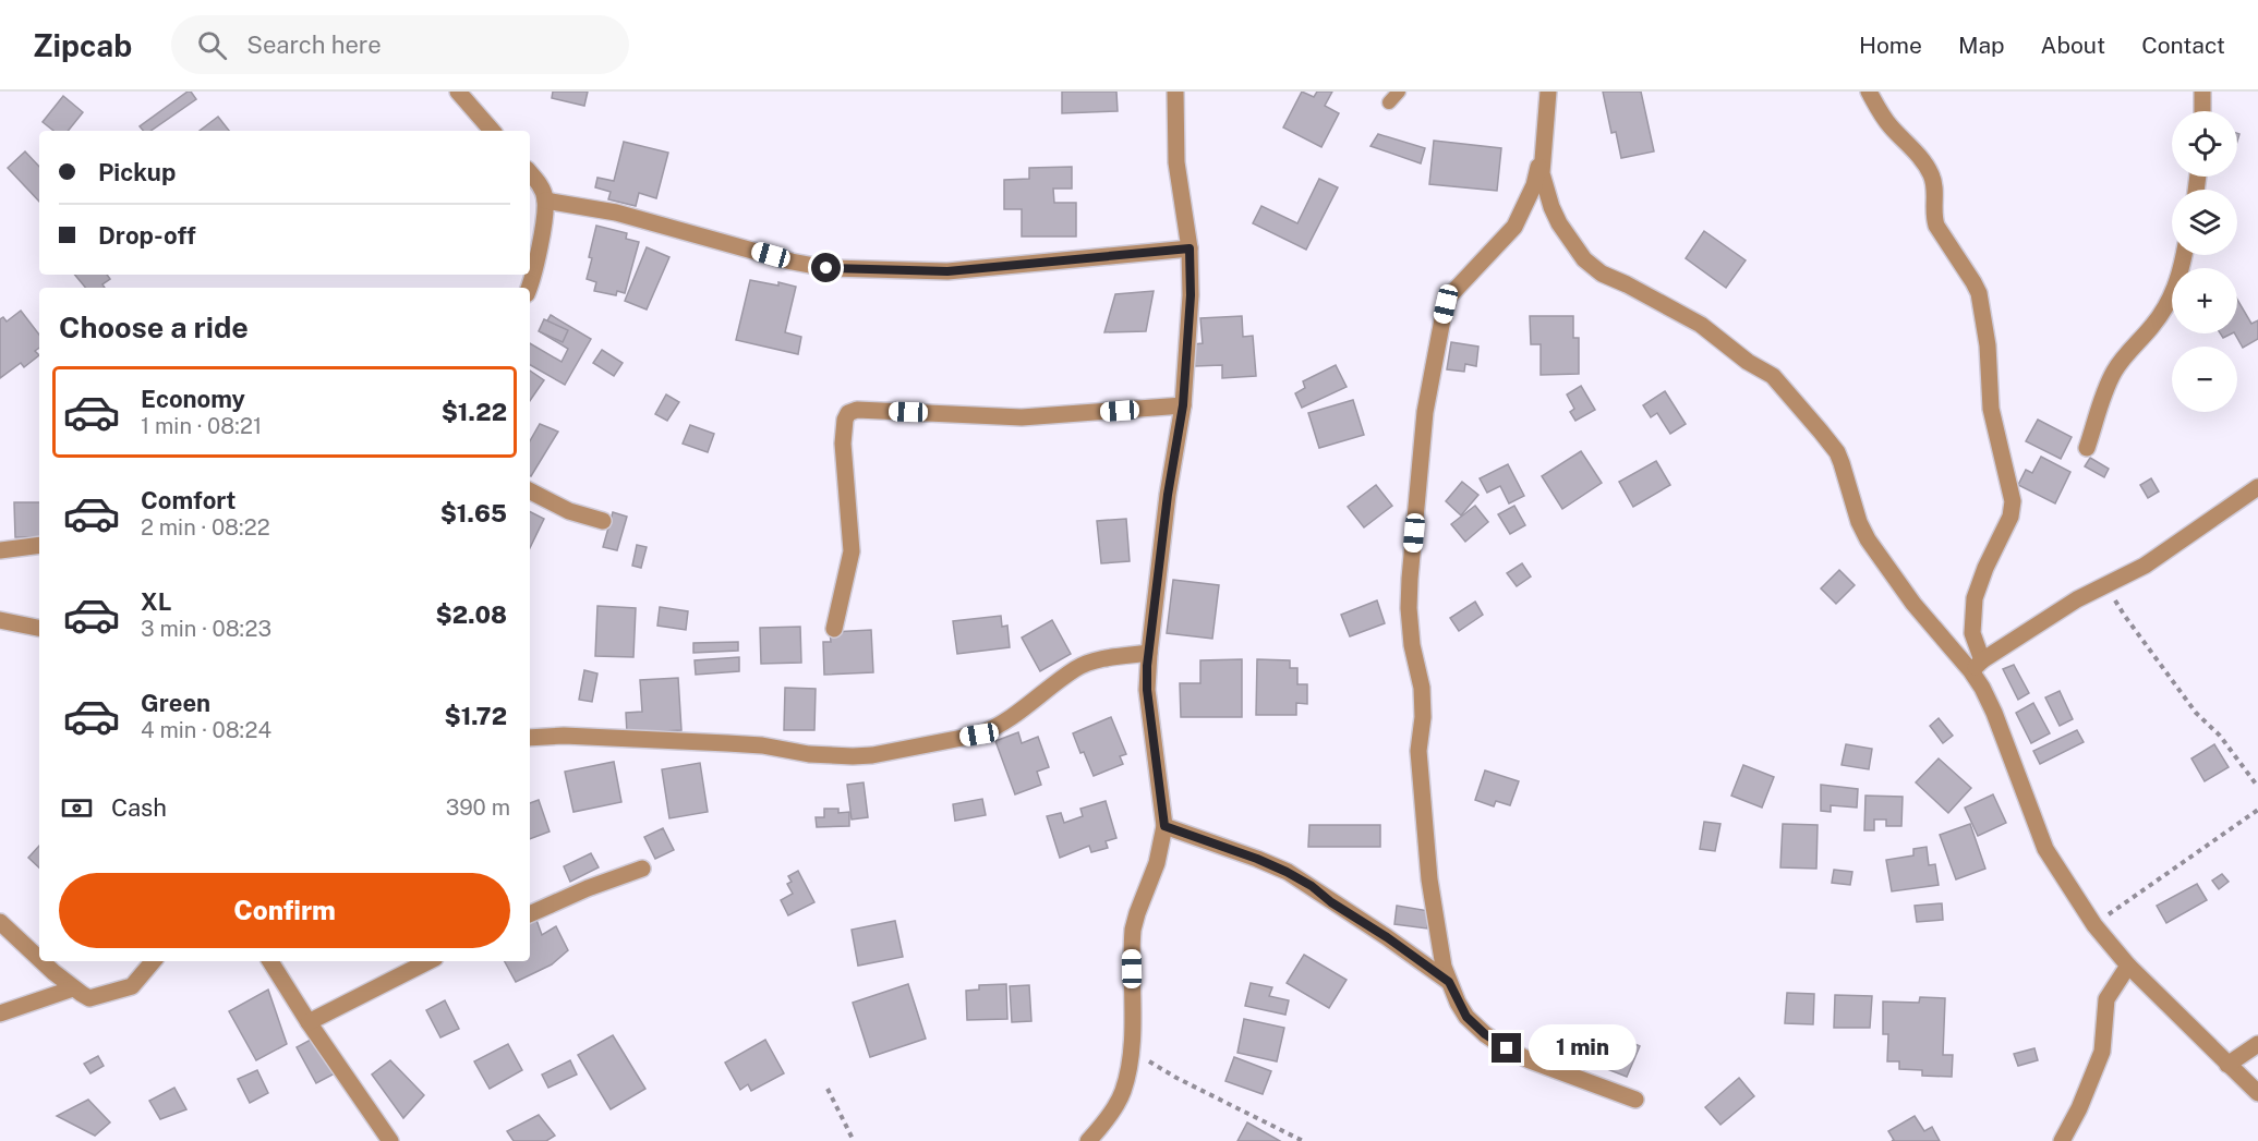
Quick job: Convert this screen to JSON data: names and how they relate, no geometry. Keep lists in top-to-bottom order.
{
  "page": {
    "header": "Zipcab",
    "search": "Search here",
    "nav": [
      "Home",
      "Map",
      "About",
      "Contact"
    ],
    "map_buttons": ["+", "−"],
    "banner": ["Pickup", "Drop-off"],
    "heading": "Choose a ride",
    "list": [
      {
        "name": "Economy",
        "note": "1 min · 08:21",
        "value": "$1.22"
      },
      {
        "name": "Comfort",
        "note": "2 min · 08:22",
        "value": "$1.65"
      },
      {
        "name": "XL",
        "note": "3 min · 08:23",
        "value": "$2.08"
      },
      {
        "name": "Green",
        "note": "4 min · 08:24",
        "value": "$1.72"
      }
    ],
    "pay": ["Cash", "390 m"],
    "buttons": "Confirm",
    "bubble": "1 min"
  }
}
